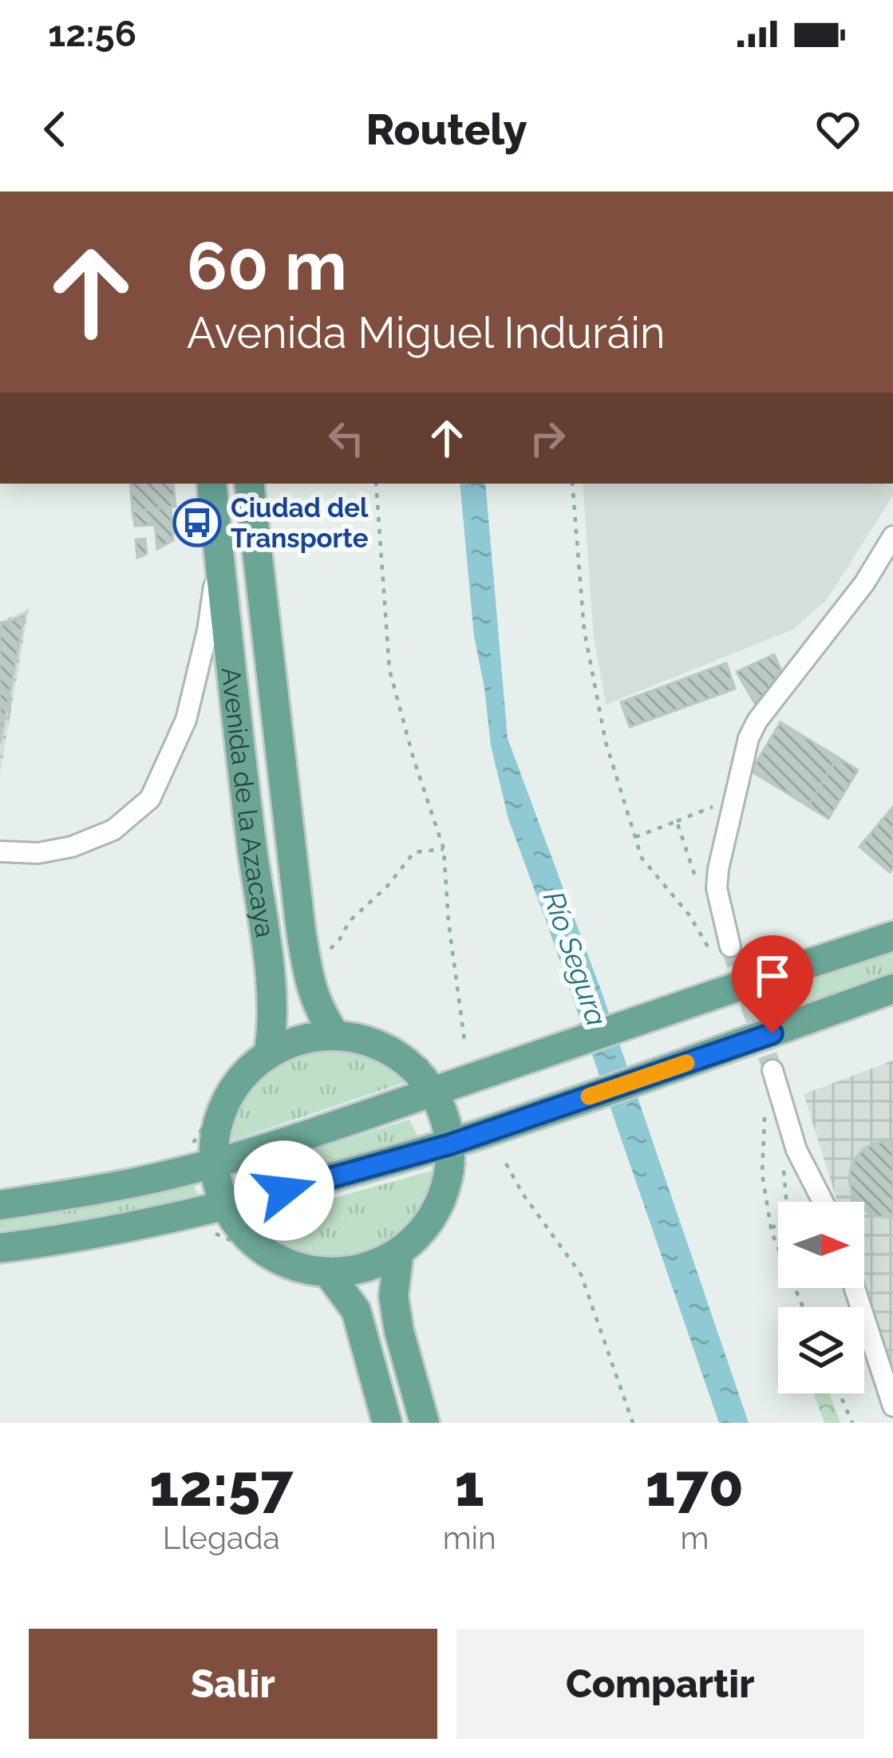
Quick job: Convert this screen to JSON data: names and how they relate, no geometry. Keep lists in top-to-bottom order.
{
  "streets": {
    "main road": ["Avenida de la Azacaya"]
  },
  "water": ["Río Segura"],
  "places": {
    "bus stop": ["Ciudad del Transporte"]
  },
  "north": "right",
  "page": {
    "status": "12:56",
    "header": "Routely",
    "turn": ["60 m", "Avenida Miguel Induráin"],
    "eta": [
      "12:57",
      "Llegada",
      "1",
      "min",
      "170",
      "m"
    ],
    "buttons": ["Salir", "Compartir"]
  }
}
